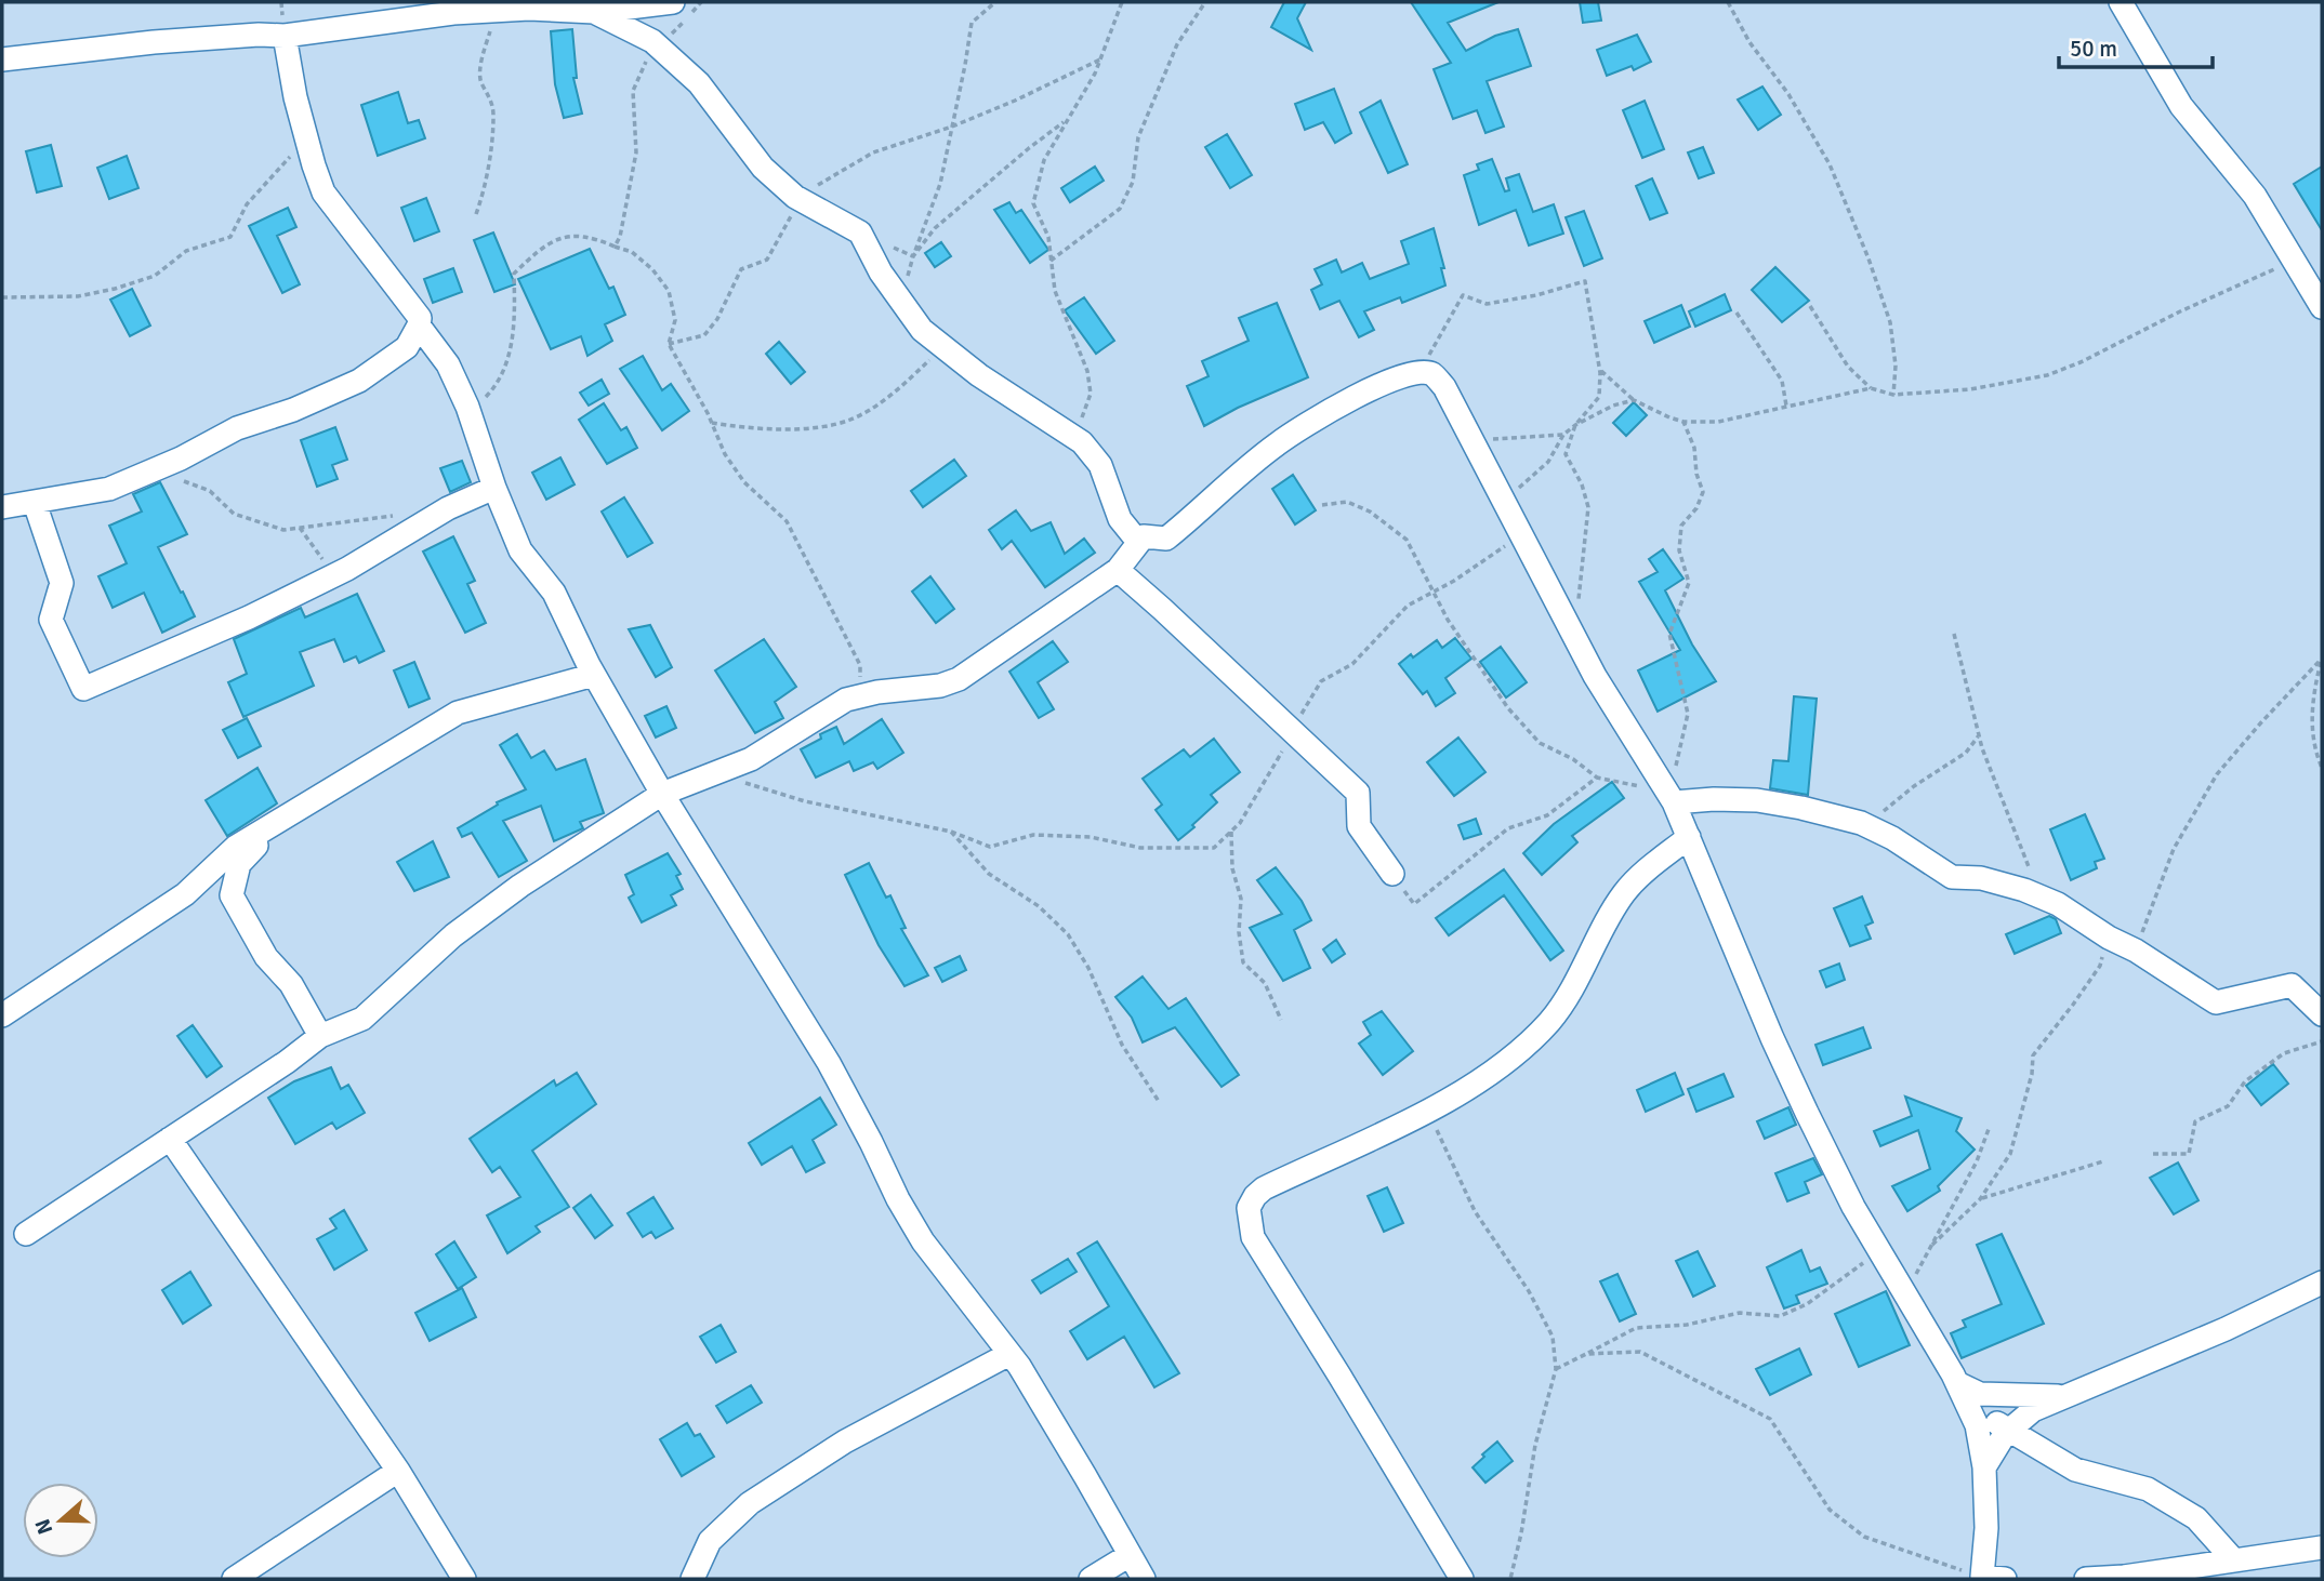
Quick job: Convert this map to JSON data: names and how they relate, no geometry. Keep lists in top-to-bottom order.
{
  "scale_bar": "50 m",
  "north": "left"
}
